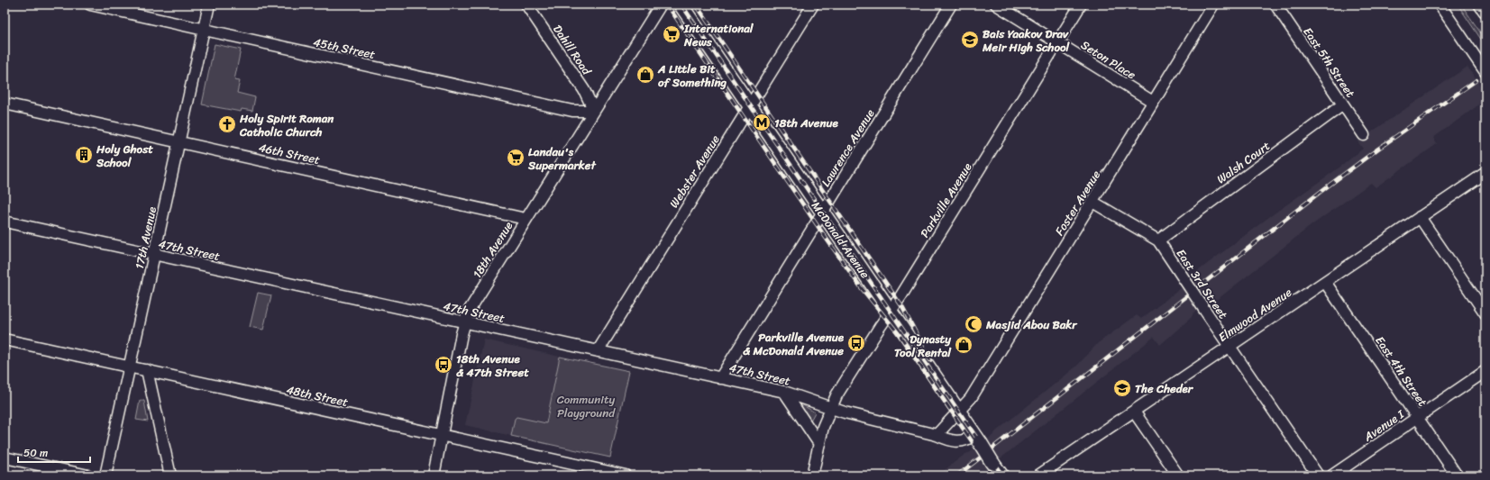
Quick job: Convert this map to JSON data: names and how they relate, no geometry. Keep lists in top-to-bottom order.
{
  "streets": {
    "main road": ["McDonald Avenue"],
    "street": [
      "45th Street",
      "Dahill Road",
      "Seton Place",
      "East 5th Street",
      "Lawrence Avenue",
      "46th Street",
      "Walsh Court",
      "Webster Avenue",
      "Parkville Avenue",
      "Foster Avenue",
      "17th Avenue",
      "47th Street",
      "18th Avenue",
      "East 3rd Street",
      "Elmwood Avenue",
      "East 4th Street",
      "48th Street",
      "Avenue I"
    ]
  },
  "crossings": [
    ["45th Street", "Dahill Road"],
    ["45th Street", "17th Avenue"],
    ["45th Street", "18th Avenue"],
    ["Dahill Road", "18th Avenue"],
    ["Seton Place", "Parkville Avenue"],
    ["Seton Place", "Foster Avenue"],
    ["East 5th Street", "Walsh Court"],
    ["Lawrence Avenue", "McDonald Avenue"],
    ["Lawrence Avenue", "47th Street"],
    ["46th Street", "17th Avenue"],
    ["46th Street", "18th Avenue"],
    ["Walsh Court", "East 3rd Street"],
    ["Webster Avenue", "McDonald Avenue"],
    ["Webster Avenue", "47th Street"],
    ["Parkville Avenue", "McDonald Avenue"],
    ["Parkville Avenue", "47th Street"],
    ["Foster Avenue", "McDonald Avenue"],
    ["Foster Avenue", "East 3rd Street"],
    ["17th Avenue", "47th Street"],
    ["17th Avenue", "48th Street"],
    ["McDonald Avenue", "47th Street"],
    ["47th Street", "18th Avenue"],
    ["18th Avenue", "48th Street"],
    ["East 3rd Street", "Elmwood Avenue"],
    ["Elmwood Avenue", "East 4th Street"],
    ["East 4th Street", "Avenue I"]
  ],
  "parks": ["Community Playground"],
  "places": {
    "supermarket": ["International News", "Landau's Supermarket"],
    "school or university": ["Bais Yaakov Drav Meir High School", "The Cheder"],
    "shop": ["A Little Bit of Something", "Dynasty Tool Rental"],
    "metro station": ["18th Avenue"],
    "church": ["Holy Spirit Roman Catholic Church"],
    "building": ["Holy Ghost School"],
    "mosque": ["Masjid Abou Bakr"],
    "bus stop": ["Parkville Avenue & McDonald Avenue", "18th Avenue & 47th Street"]
  },
  "scale_bar": "50 m"
}
